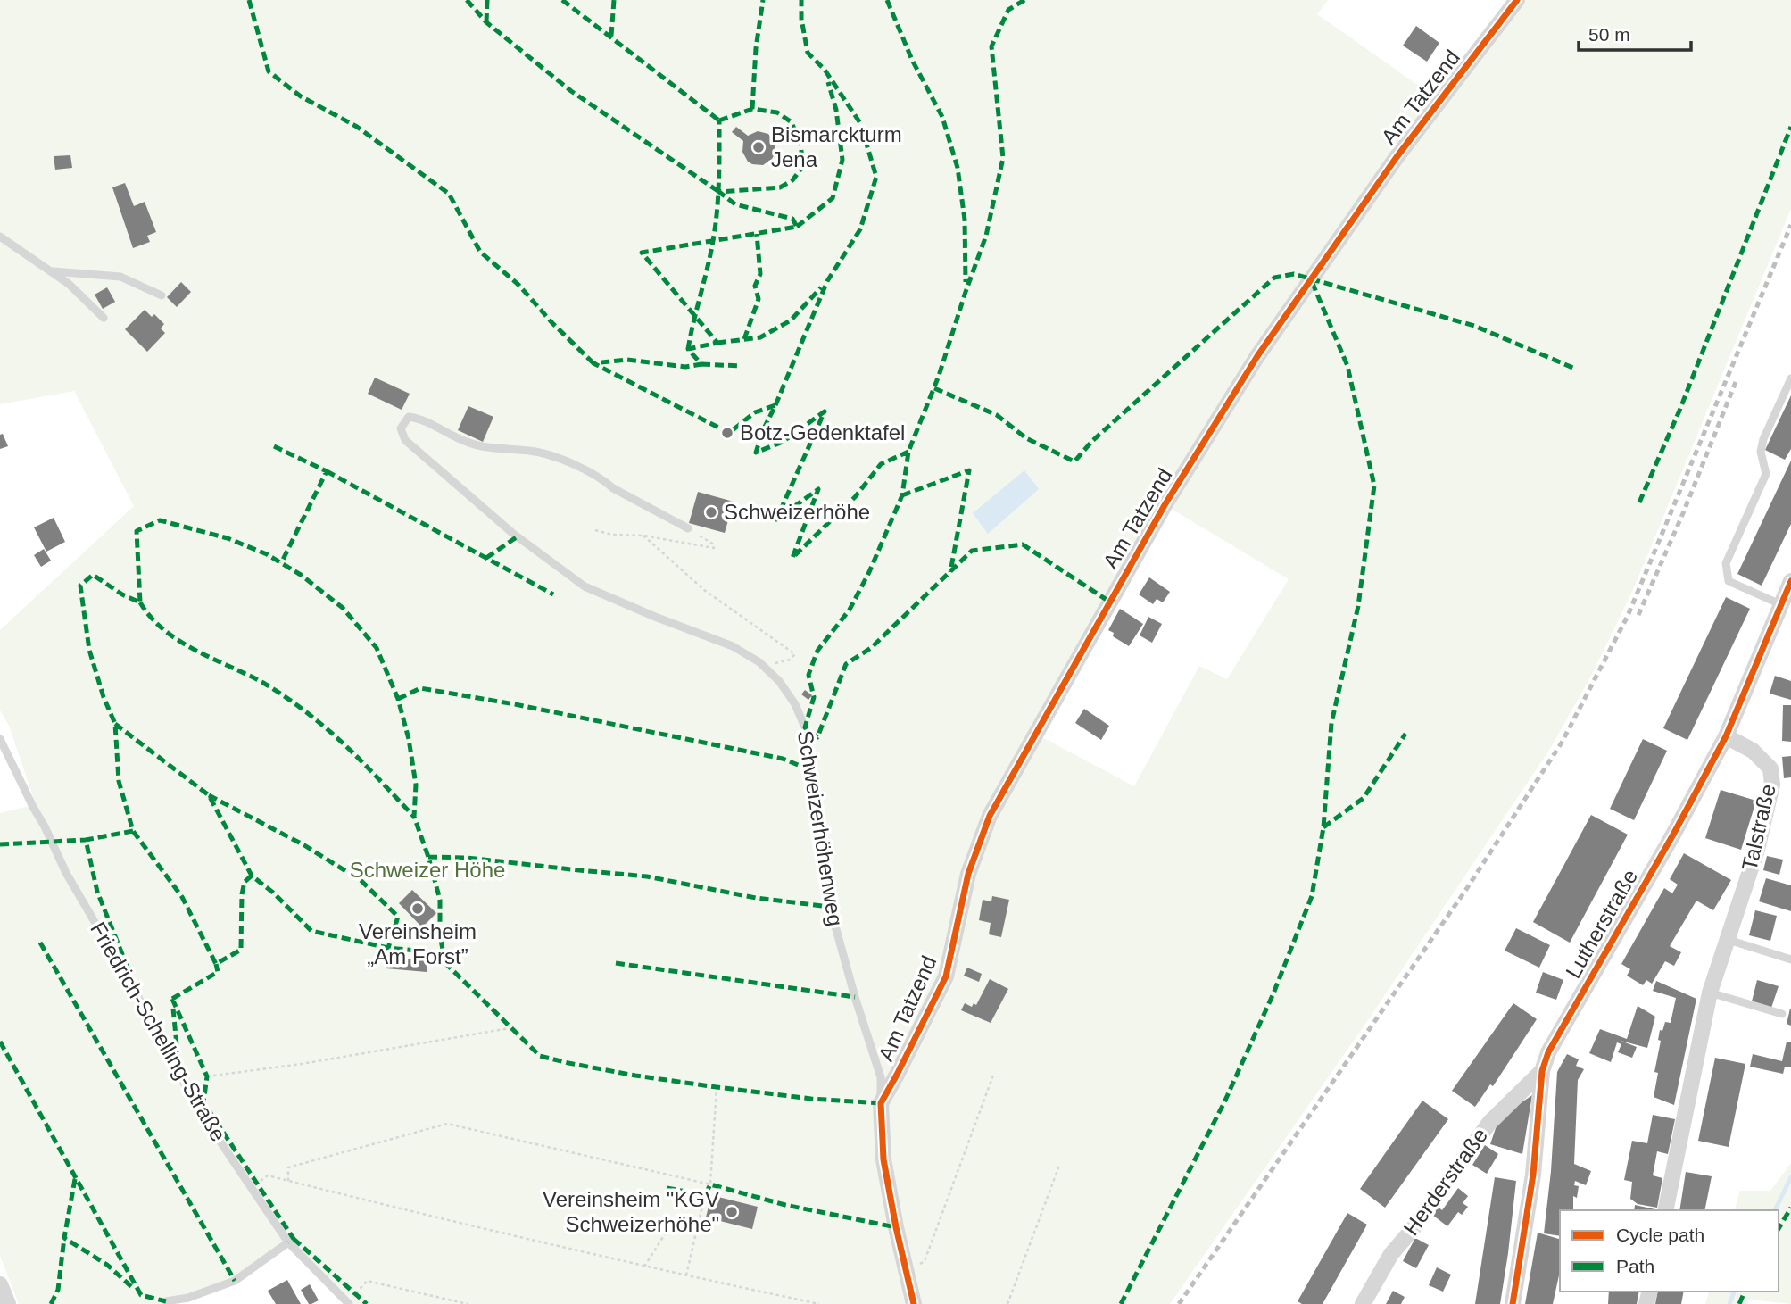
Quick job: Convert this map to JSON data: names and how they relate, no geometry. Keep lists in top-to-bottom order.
{
  "streets": {
    "street": [
      "Am Tatzend",
      "Talstraße",
      "Schweizerhöhenweg",
      "Lutherstraße",
      "Herderstraße"
    ],
    "lane": ["Friedrich-Schelling-Straße"]
  },
  "crossings": [
    ["Am Tatzend", "Schweizerhöhenweg"],
    ["Talstraße", "Lutherstraße"],
    ["Lutherstraße", "Herderstraße"]
  ],
  "parks": ["Schweizer Höhe"],
  "places": [
    "Bismarckturm Jena",
    "Botz-Gedenktafel",
    "Schweizerhöhe",
    "Vereinsheim „Am Forst”",
    "Vereinsheim \"KGV Schweizerhöhe\""
  ],
  "legend": ["Cycle path", "Path"],
  "scale_bar": "50 m"
}
